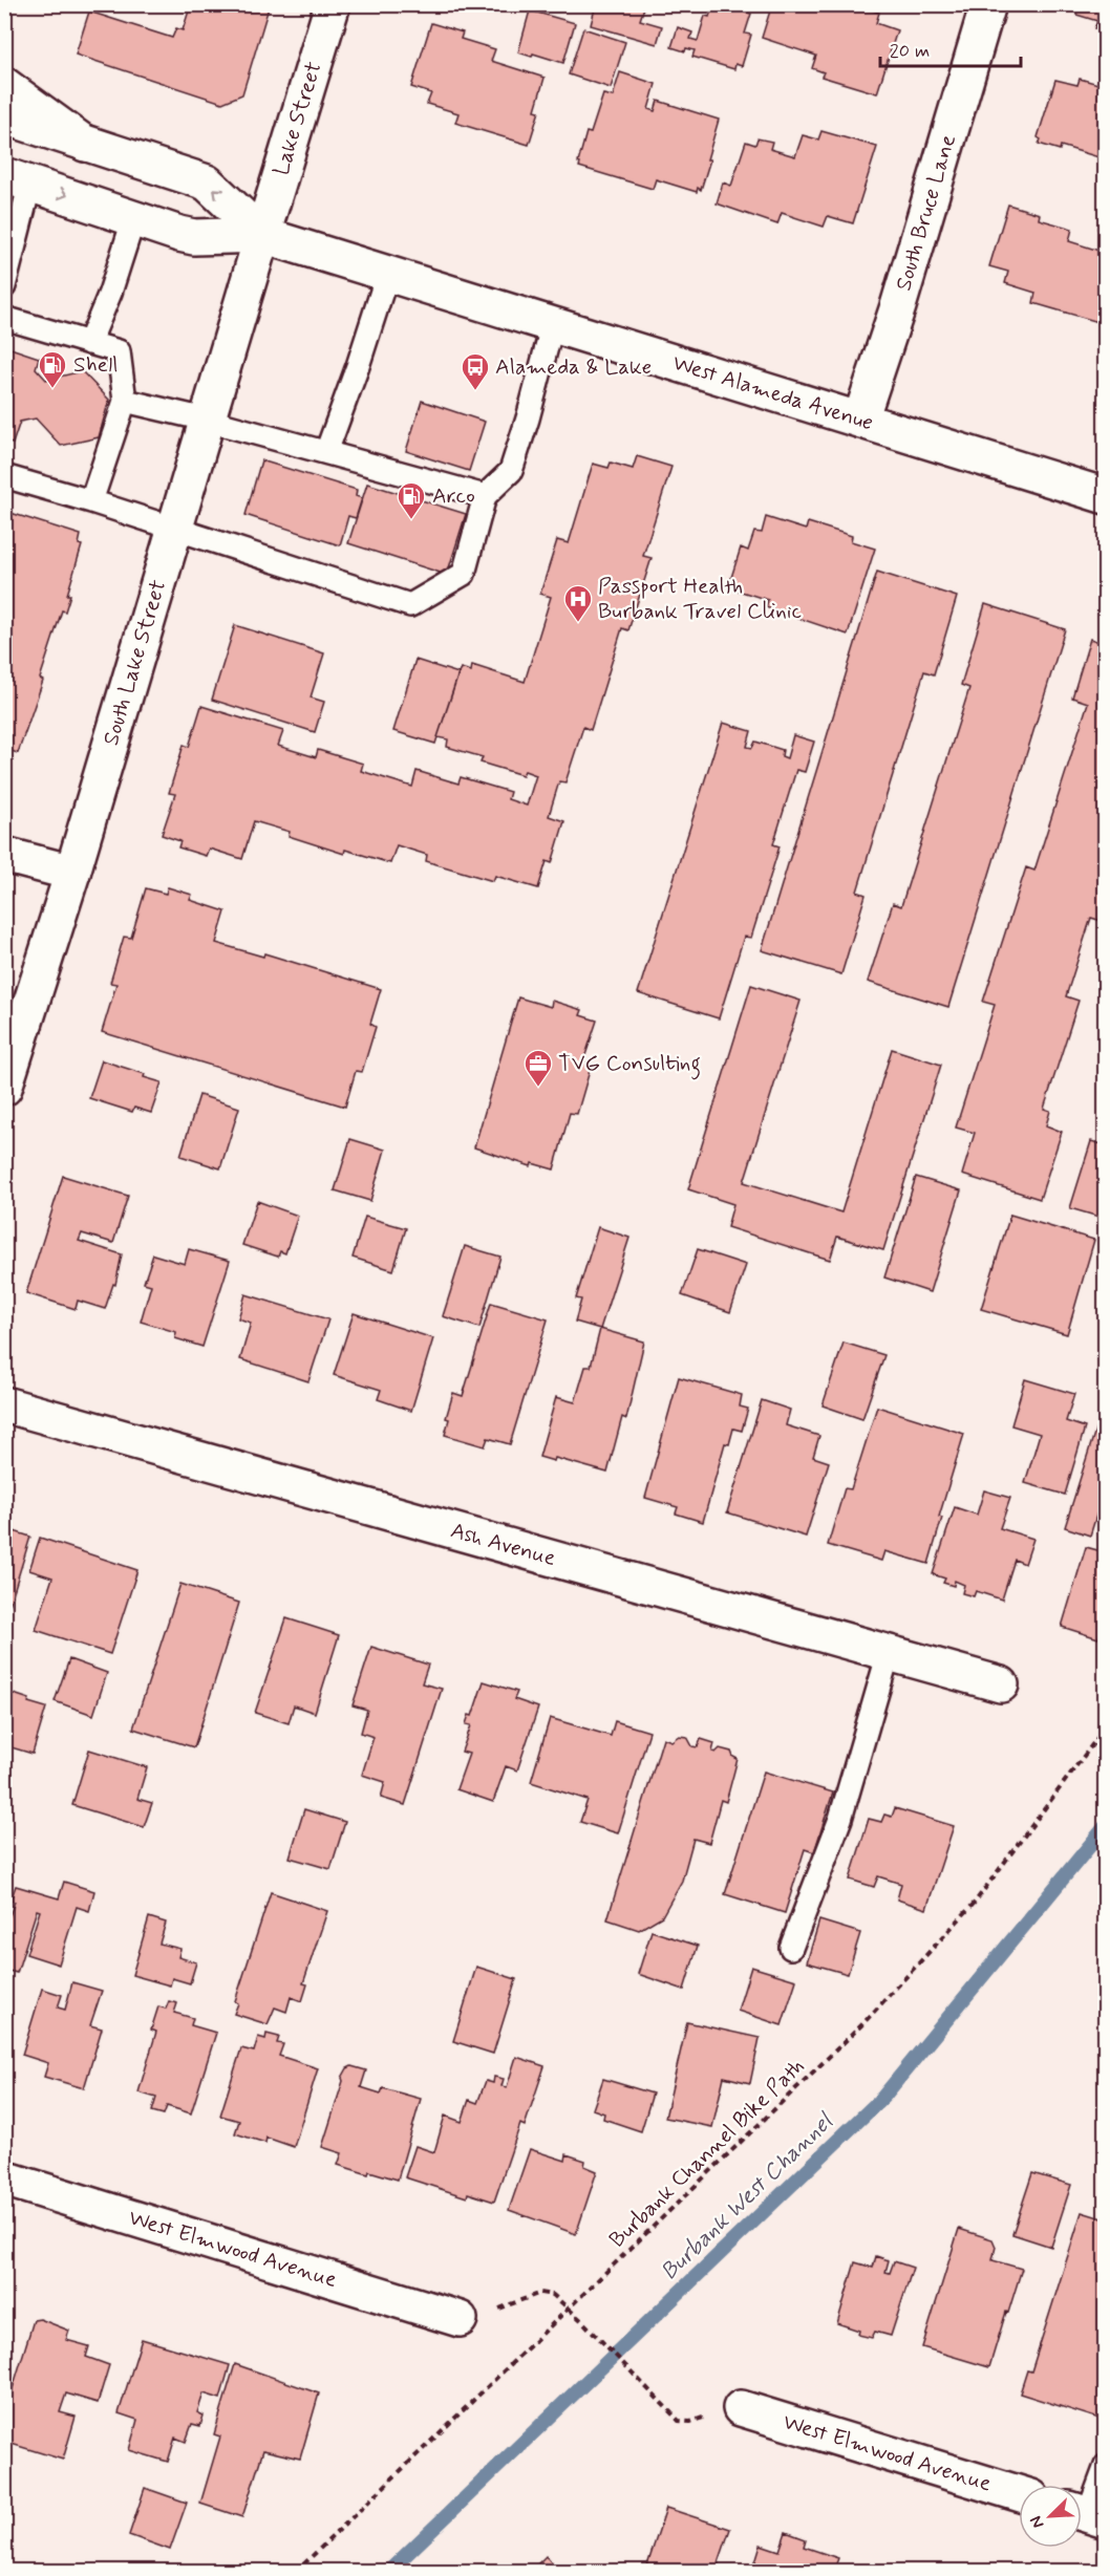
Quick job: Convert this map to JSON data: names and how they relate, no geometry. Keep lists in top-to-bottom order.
{
  "streets": {
    "main road": [
      "Lake Street",
      "South Bruce Lane",
      "West Alameda Avenue",
      "South Lake Street",
      "Ash Avenue",
      "West Elmwood Avenue"
    ],
    "path": ["Burbank Channel Bike Path"]
  },
  "crossings": [
    ["Lake Street", "West Alameda Avenue"],
    ["Lake Street", "South Lake Street"],
    ["South Bruce Lane", "West Alameda Avenue"],
    ["West Alameda Avenue", "South Lake Street"]
  ],
  "water": ["Burbank West Channel"],
  "places": {
    "fuel station": ["Shell", "Arco"],
    "bus stop": ["Alameda & Lake"],
    "hospital": ["Passport Health Burbank Travel Clinic"],
    "office": ["TVG Consulting"]
  },
  "scale_bar": "20 m",
  "north": "bottom left"
}
